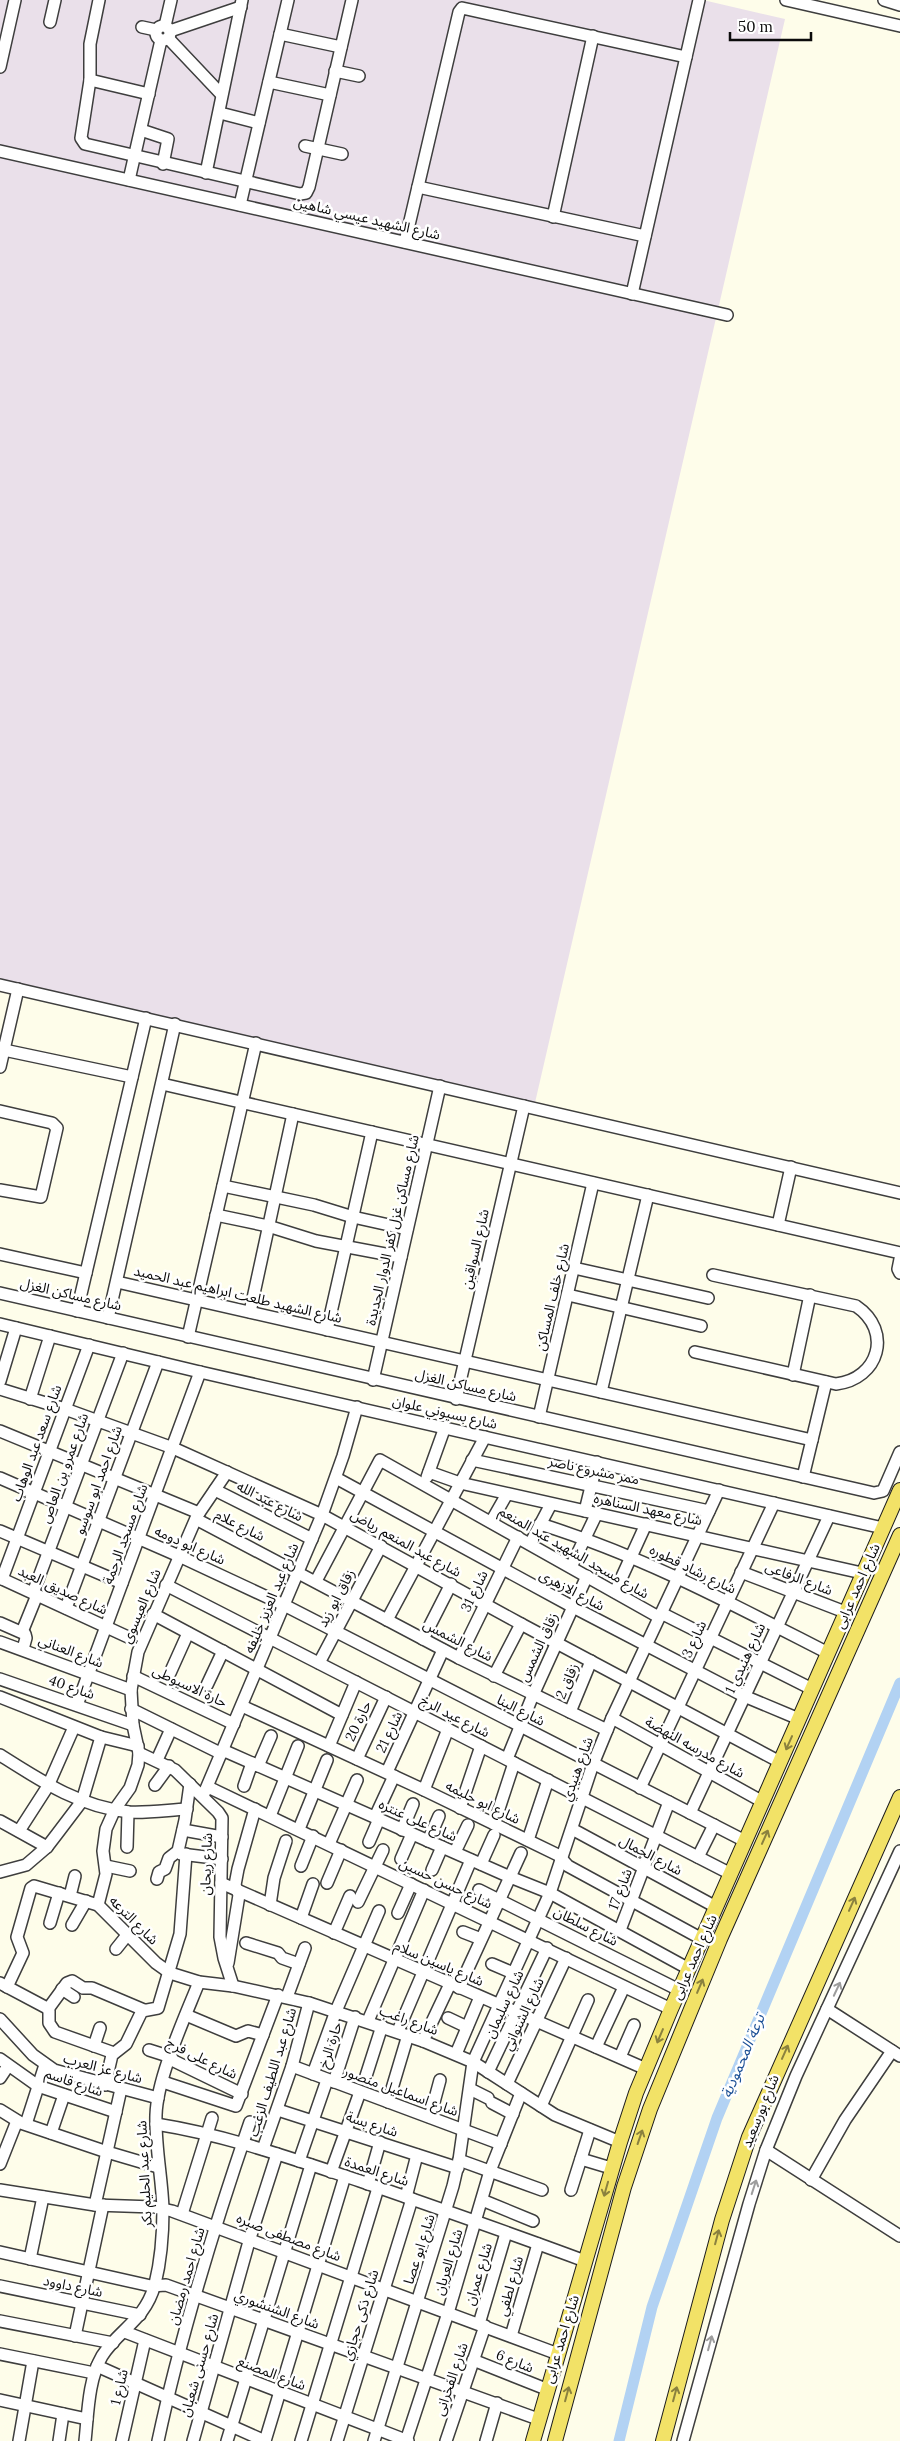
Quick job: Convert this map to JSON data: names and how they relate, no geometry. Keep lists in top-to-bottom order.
{
  "streets": {
    "main road": ["شارع احمد عرابى", "شارع بورسعيد"],
    "street": [
      "شارع الشهيد عيسي شاهين",
      "شارع مساكن غزل كفر الدوار الجديدة",
      "شارع السواقين",
      "شارع مساكن الغزل",
      "شارع الشهيد طلعت ابراهيم عبد الحميد",
      "شارع خلف المساكن",
      "شارع بسيوني علوان",
      "شارع سعد عبد الوهاب",
      "شارع عمرو بن العاص",
      "ممر مشروع ناصر",
      "شارع احمد ابو سوسو",
      "شارع عبد الله",
      "شارع معهد السناهره",
      "شارع علام",
      "شارع مسجد الرحمة",
      "شارع عبد المنعم رياض",
      "شارع ابو دومه",
      "شارع مسجد الشهيد عبد المنعم",
      "شارع رشاد قطوره",
      "شارع الرفاعى",
      "شارع صديق العبد",
      "شارع الازهرى",
      "شارع 31",
      "شارع عبد العزيز خليفه",
      "زقاق ابو زيد",
      "شارع العيسوي",
      "شارع 3",
      "شارع الشمس",
      "زقاق الشمس",
      "شارع العناني",
      "شارع هنيدي 1",
      "زقاق 2",
      "حارة الاسيوطى",
      "شارع 40",
      "شارع البنا",
      "شارع عيد الرخ",
      "حارة 20",
      "شارع 21",
      "شارع مدرسه النهضة",
      "شارع هنيدي",
      "شارع ابو حليمه",
      "شارع على عنتره",
      "شارع الجمال",
      "شارع ريحان",
      "شارع حسن حسين",
      "شارع 17",
      "شارع الترعه",
      "شارع سلطان",
      "شارع ياسين سلام",
      "شارع سليمان",
      "شارع الشنواني",
      "شارع راغب",
      "حارة الرخ",
      "شارع على فرج",
      "شارع عز العرب",
      "شارع عبد اللطيف الزغب",
      "شارع قاسم",
      "شارع اسماعيل منصور",
      "شارع بسة",
      "شارع العمدة",
      "شارع عبد الحليم بكر",
      "شارع مصطفى صبره",
      "شارع ابو عصا",
      "شارع العريان",
      "شارع عمران",
      "شارع احمد رمضان",
      "شارع داوود",
      "شارع لطفي",
      "شارع الشنشوري",
      "شارع ذكى حجازي",
      "شارع 6",
      "شارع حسنى شعبان",
      "شارع المصنع",
      "شارع الفخرانى",
      "شارع 1"
    ]
  },
  "crossings": [
    ["شارع مساكن غزل كفر الدوار الجديدة", "شارع مساكن الغزل"],
    ["شارع مساكن غزل كفر الدوار الجديدة", "شارع الشهيد طلعت ابراهيم عبد الحميد"],
    ["شارع السواقين", "شارع مساكن الغزل"],
    ["شارع السواقين", "شارع الشهيد طلعت ابراهيم عبد الحميد"],
    ["شارع مساكن الغزل", "شارع خلف المساكن"],
    ["شارع الشهيد طلعت ابراهيم عبد الحميد", "شارع خلف المساكن"],
    ["شارع بسيوني علوان", "شارع سعد عبد الوهاب"],
    ["شارع بسيوني علوان", "شارع عمرو بن العاص"],
    ["شارع بسيوني علوان", "شارع احمد ابو سوسو"],
    ["شارع بسيوني علوان", "شارع مسجد الرحمة"],
    ["شارع بسيوني علوان", "شارع احمد عرابى"],
    ["شارع بسيوني علوان", "شارع عبد العزيز خليفه"],
    ["شارع بسيوني علوان", "شارع 3"],
    ["شارع بسيوني علوان", "شارع هنيدي 1"],
    ["شارع بسيوني علوان", "شارع هنيدي"],
    ["شارع سعد عبد الوهاب", "شارع علام"],
    ["شارع سعد عبد الوهاب", "شارع عبد المنعم رياض"],
    ["شارع سعد عبد الوهاب", "شارع ابو دومه"],
    ["شارع سعد عبد الوهاب", "شارع صديق العبد"],
    ["شارع عمرو بن العاص", "شارع علام"],
    ["شارع عمرو بن العاص", "شارع عبد المنعم رياض"],
    ["شارع عمرو بن العاص", "شارع ابو دومه"],
    ["شارع عمرو بن العاص", "شارع صديق العبد"],
    ["ممر مشروع ناصر", "شارع هنيدي"],
    ["شارع احمد ابو سوسو", "شارع علام"],
    ["شارع احمد ابو سوسو", "شارع عبد المنعم رياض"],
    ["شارع احمد ابو سوسو", "شارع ابو دومه"],
    ["شارع احمد ابو سوسو", "شارع صديق العبد"],
    ["شارع عبد الله", "شارع عبد العزيز خليفه"],
    ["شارع عبد الله", "شارع العيسوي"],
    ["شارع معهد السناهره", "شارع احمد عرابى"],
    ["شارع معهد السناهره", "شارع 3"],
    ["شارع معهد السناهره", "شارع هنيدي 1"],
    ["شارع معهد السناهره", "شارع هنيدي"],
    ["شارع علام", "شارع مسجد الرحمة"],
    ["شارع علام", "شارع عبد العزيز خليفه"],
    ["شارع علام", "شارع العيسوي"],
    ["شارع علام", "شارع الشمس"],
    ["شارع مسجد الرحمة", "شارع عبد المنعم رياض"],
    ["شارع مسجد الرحمة", "شارع ابو دومه"],
    ["شارع مسجد الرحمة", "شارع صديق العبد"],
    ["شارع مسجد الرحمة", "شارع العناني"],
    ["شارع مسجد الرحمة", "شارع 40"],
    ["شارع عبد المنعم رياض", "شارع احمد عرابى"],
    ["شارع عبد المنعم رياض", "شارع 31"],
    ["شارع عبد المنعم رياض", "شارع عبد العزيز خليفه"],
    ["شارع عبد المنعم رياض", "زقاق ابو زيد"],
    ["شارع عبد المنعم رياض", "شارع العيسوي"],
    ["شارع عبد المنعم رياض", "شارع 3"],
    ["شارع عبد المنعم رياض", "زقاق الشمس"],
    ["شارع عبد المنعم رياض", "شارع هنيدي 1"],
    ["شارع عبد المنعم رياض", "زقاق 2"],
    ["شارع عبد المنعم رياض", "شارع هنيدي"],
    ["شارع ابو دومه", "شارع عبد العزيز خليفه"],
    ["شارع ابو دومه", "شارع العيسوي"],
    ["شارع ابو دومه", "شارع البنا"],
    ["شارع مسجد الشهيد عبد المنعم", "شارع احمد عرابى"],
    ["شارع مسجد الشهيد عبد المنعم", "شارع الازهرى"],
    ["شارع مسجد الشهيد عبد المنعم", "شارع 31"],
    ["شارع مسجد الشهيد عبد المنعم", "شارع 3"],
    ["شارع مسجد الشهيد عبد المنعم", "زقاق الشمس"],
    ["شارع مسجد الشهيد عبد المنعم", "شارع هنيدي 1"],
    ["شارع مسجد الشهيد عبد المنعم", "شارع هنيدي"],
    ["شارع رشاد قطوره", "شارع احمد عرابى"],
    ["شارع رشاد قطوره", "شارع 3"],
    ["شارع رشاد قطوره", "شارع هنيدي 1"],
    ["شارع رشاد قطوره", "شارع هنيدي"],
    ["شارع الرفاعى", "شارع احمد عرابى"],
    ["شارع الرفاعى", "شارع 3"],
    ["شارع الرفاعى", "شارع هنيدي 1"],
    ["شارع احمد عرابى", "شارع الازهرى"],
    ["شارع احمد عرابى", "شارع البنا"],
    ["شارع احمد عرابى", "شارع عيد الرخ"],
    ["شارع احمد عرابى", "شارع مدرسه النهضة"],
    ["شارع احمد عرابى", "شارع ابو حليمه"],
    ["شارع احمد عرابى", "شارع على عنتره"],
    ["شارع احمد عرابى", "شارع الجمال"],
    ["شارع احمد عرابى", "شارع حسن حسين"],
    ["شارع احمد عرابى", "شارع سلطان"],
    ["شارع احمد عرابى", "شارع ياسين سلام"],
    ["شارع احمد عرابى", "شارع راغب"],
    ["شارع احمد عرابى", "شارع العمدة"],
    ["شارع احمد عرابى", "شارع مصطفى صبره"],
    ["شارع احمد عرابى", "شارع الشنشوري"],
    ["شارع احمد عرابى", "شارع 6"],
    ["شارع صديق العبد", "شارع العيسوي"],
    ["شارع الازهرى", "شارع 31"],
    ["شارع الازهرى", "شارع عبد العزيز خليفه"],
    ["شارع الازهرى", "شارع 3"],
    ["شارع الازهرى", "زقاق الشمس"],
    ["شارع الازهرى", "شارع هنيدي 1"],
    ["شارع الازهرى", "شارع هنيدي"],
    ["شارع 31", "شارع الشمس"],
    ["شارع عبد العزيز خليفه", "شارع الشمس"],
    ["شارع عبد العزيز خليفه", "حارة الاسيوطى"],
    ["شارع عبد العزيز خليفه", "شارع البنا"],
    ["شارع عبد العزيز خليفه", "شارع عيد الرخ"],
    ["شارع عبد العزيز خليفه", "شارع ابو حليمه"],
    ["شارع عبد العزيز خليفه", "شارع على عنتره"],
    ["شارع عبد العزيز خليفه", "شارع ريحان"],
    ["شارع عبد العزيز خليفه", "شارع حسن حسين"],
    ["زقاق ابو زيد", "شارع الشمس"],
    ["زقاق ابو زيد", "شارع البنا"],
    ["زقاق ابو زيد", "شارع عيد الرخ"],
    ["شارع العيسوي", "شارع العناني"],
    ["شارع العيسوي", "حارة الاسيوطى"],
    ["شارع العيسوي", "شارع 40"],
    ["شارع العيسوي", "شارع عيد الرخ"],
    ["شارع العيسوي", "شارع على عنتره"],
    ["شارع العيسوي", "شارع ريحان"],
    ["شارع العيسوي", "شارع الترعه"],
    ["شارع 3", "شارع البنا"],
    ["شارع 3", "شارع مدرسه النهضة"],
    ["شارع الشمس", "زقاق الشمس"],
    ["شارع الشمس", "زقاق 2"],
    ["شارع الشمس", "شارع 21"],
    ["شارع الشمس", "شارع هنيدي"],
    ["زقاق الشمس", "شارع البنا"],
    ["زقاق الشمس", "شارع عيد الرخ"],
    ["زقاق الشمس", "شارع ابو حليمه"],
    ["زقاق الشمس", "شارع على عنتره"],
    ["زقاق الشمس", "شارع حسن حسين"],
    ["زقاق الشمس", "شارع ياسين سلام"],
    ["زقاق الشمس", "شارع راغب"],
    ["زقاق الشمس", "شارع اسماعيل منصور"],
    ["شارع هنيدي 1", "شارع البنا"],
    ["شارع هنيدي 1", "شارع مدرسه النهضة"],
    ["شارع البنا", "شارع 21"],
    ["شارع البنا", "شارع هنيدي"],
    ["شارع البنا", "شارع 17"],
    ["شارع عيد الرخ", "حارة 20"],
    ["شارع عيد الرخ", "شارع 21"],
    ["شارع عيد الرخ", "شارع هنيدي"],
    ["شارع عيد الرخ", "شارع 17"],
    ["حارة 20", "شارع ابو حليمه"],
    ["شارع 21", "شارع ابو حليمه"],
    ["شارع 21", "شارع على عنتره"],
    ["شارع مدرسه النهضة", "شارع هنيدي"],
    ["شارع هنيدي", "شارع ابو حليمه"],
    ["شارع هنيدي", "شارع على عنتره"],
    ["شارع هنيدي", "شارع الجمال"],
    ["شارع هنيدي", "شارع حسن حسين"],
    ["شارع هنيدي", "شارع سلطان"],
    ["شارع هنيدي", "شارع ياسين سلام"],
    ["شارع هنيدي", "شارع راغب"],
    ["شارع هنيدي", "شارع ابو عصا"],
    ["شارع ابو حليمه", "شارع 17"],
    ["شارع على عنتره", "شارع 17"],
    ["شارع الجمال", "شارع 17"],
    ["شارع ريحان", "شارع حسن حسين"],
    ["شارع ريحان", "شارع ياسين سلام"],
    ["شارع ريحان", "شارع راغب"],
    ["شارع حسن حسين", "شارع سليمان"],
    ["شارع حسن حسين", "شارع الشنواني"],
    ["شارع الترعه", "شارع راغب"],
    ["شارع ياسين سلام", "شارع سليمان"],
    ["شارع ياسين سلام", "شارع الشنواني"],
    ["شارع سليمان", "شارع راغب"],
    ["شارع الشنواني", "شارع راغب"],
    ["شارع راغب", "حارة الرخ"],
    ["شارع راغب", "شارع عبد اللطيف الزغب"],
    ["شارع راغب", "شارع عبد الحليم بكر"],
    ["شارع راغب", "شارع ابو عصا"],
    ["شارع راغب", "شارع العريان"],
    ["حارة الرخ", "شارع اسماعيل منصور"],
    ["حارة الرخ", "شارع بسة"],
    ["حارة الرخ", "شارع العمدة"],
    ["حارة الرخ", "شارع مصطفى صبره"],
    ["حارة الرخ", "شارع الشنشوري"],
    ["حارة الرخ", "شارع المصنع"],
    ["شارع على فرج", "شارع عبد الحليم بكر"],
    ["شارع عز العرب", "شارع عبد الحليم بكر"],
    ["شارع عبد اللطيف الزغب", "شارع اسماعيل منصور"],
    ["شارع عبد اللطيف الزغب", "شارع بسة"],
    ["شارع عبد اللطيف الزغب", "شارع العمدة"],
    ["شارع اسماعيل منصور", "شارع ابو عصا"],
    ["شارع اسماعيل منصور", "شارع العريان"],
    ["شارع بسة", "شارع ابو عصا"],
    ["شارع بسة", "شارع العريان"],
    ["شارع بسة", "شارع ذكى حجازي"],
    ["شارع العمدة", "شارع عبد الحليم بكر"],
    ["شارع العمدة", "شارع ابو عصا"],
    ["شارع العمدة", "شارع العريان"],
    ["شارع العمدة", "شارع عمران"],
    ["شارع العمدة", "شارع احمد رمضان"],
    ["شارع العمدة", "شارع لطفي"],
    ["شارع العمدة", "شارع ذكى حجازي"],
    ["شارع العمدة", "شارع حسنى شعبان"],
    ["شارع عبد الحليم بكر", "شارع مصطفى صبره"],
    ["شارع عبد الحليم بكر", "شارع داوود"],
    ["شارع عبد الحليم بكر", "شارع الشنشوري"],
    ["شارع عبد الحليم بكر", "شارع المصنع"],
    ["شارع مصطفى صبره", "شارع ابو عصا"],
    ["شارع مصطفى صبره", "شارع العريان"],
    ["شارع مصطفى صبره", "شارع عمران"],
    ["شارع مصطفى صبره", "شارع احمد رمضان"],
    ["شارع مصطفى صبره", "شارع لطفي"],
    ["شارع مصطفى صبره", "شارع ذكى حجازي"],
    ["شارع مصطفى صبره", "شارع حسنى شعبان"],
    ["شارع مصطفى صبره", "شارع الفخرانى"],
    ["شارع ابو عصا", "شارع الشنشوري"],
    ["شارع ابو عصا", "شارع المصنع"],
    ["شارع العريان", "شارع الشنشوري"],
    ["شارع العريان", "شارع المصنع"],
    ["شارع عمران", "شارع الفخرانى"],
    ["شارع احمد رمضان", "شارع الشنشوري"],
    ["شارع احمد رمضان", "شارع المصنع"],
    ["شارع الشنشوري", "شارع ذكى حجازي"],
    ["شارع الشنشوري", "شارع حسنى شعبان"],
    ["شارع الشنشوري", "شارع الفخرانى"],
    ["شارع ذكى حجازي", "شارع المصنع"],
    ["شارع 6", "شارع الفخرانى"],
    ["شارع حسنى شعبان", "شارع المصنع"],
    ["شارع المصنع", "شارع 1"]
  ],
  "one_way": ["شارع بورسعيد"],
  "water": ["ترعة المحمودية"],
  "scale_bar": "50 m"
}
